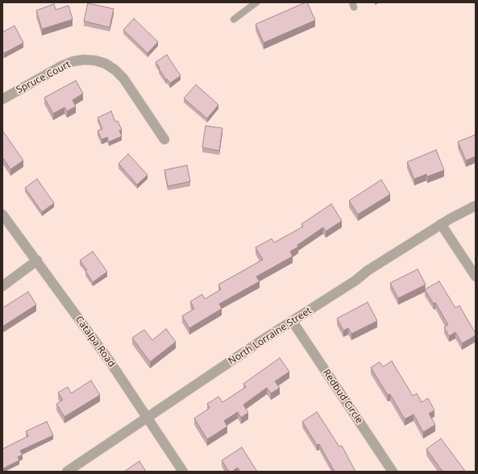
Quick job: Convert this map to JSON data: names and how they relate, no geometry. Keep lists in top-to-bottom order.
{
  "streets": {
    "street": [
      "Spruce Court",
      "North Lorraine Street",
      "Catalpa Road",
      "Redbud Circle"
    ]
  },
  "crossings": [
    ["North Lorraine Street", "Catalpa Road"],
    ["North Lorraine Street", "Redbud Circle"]
  ]
}
